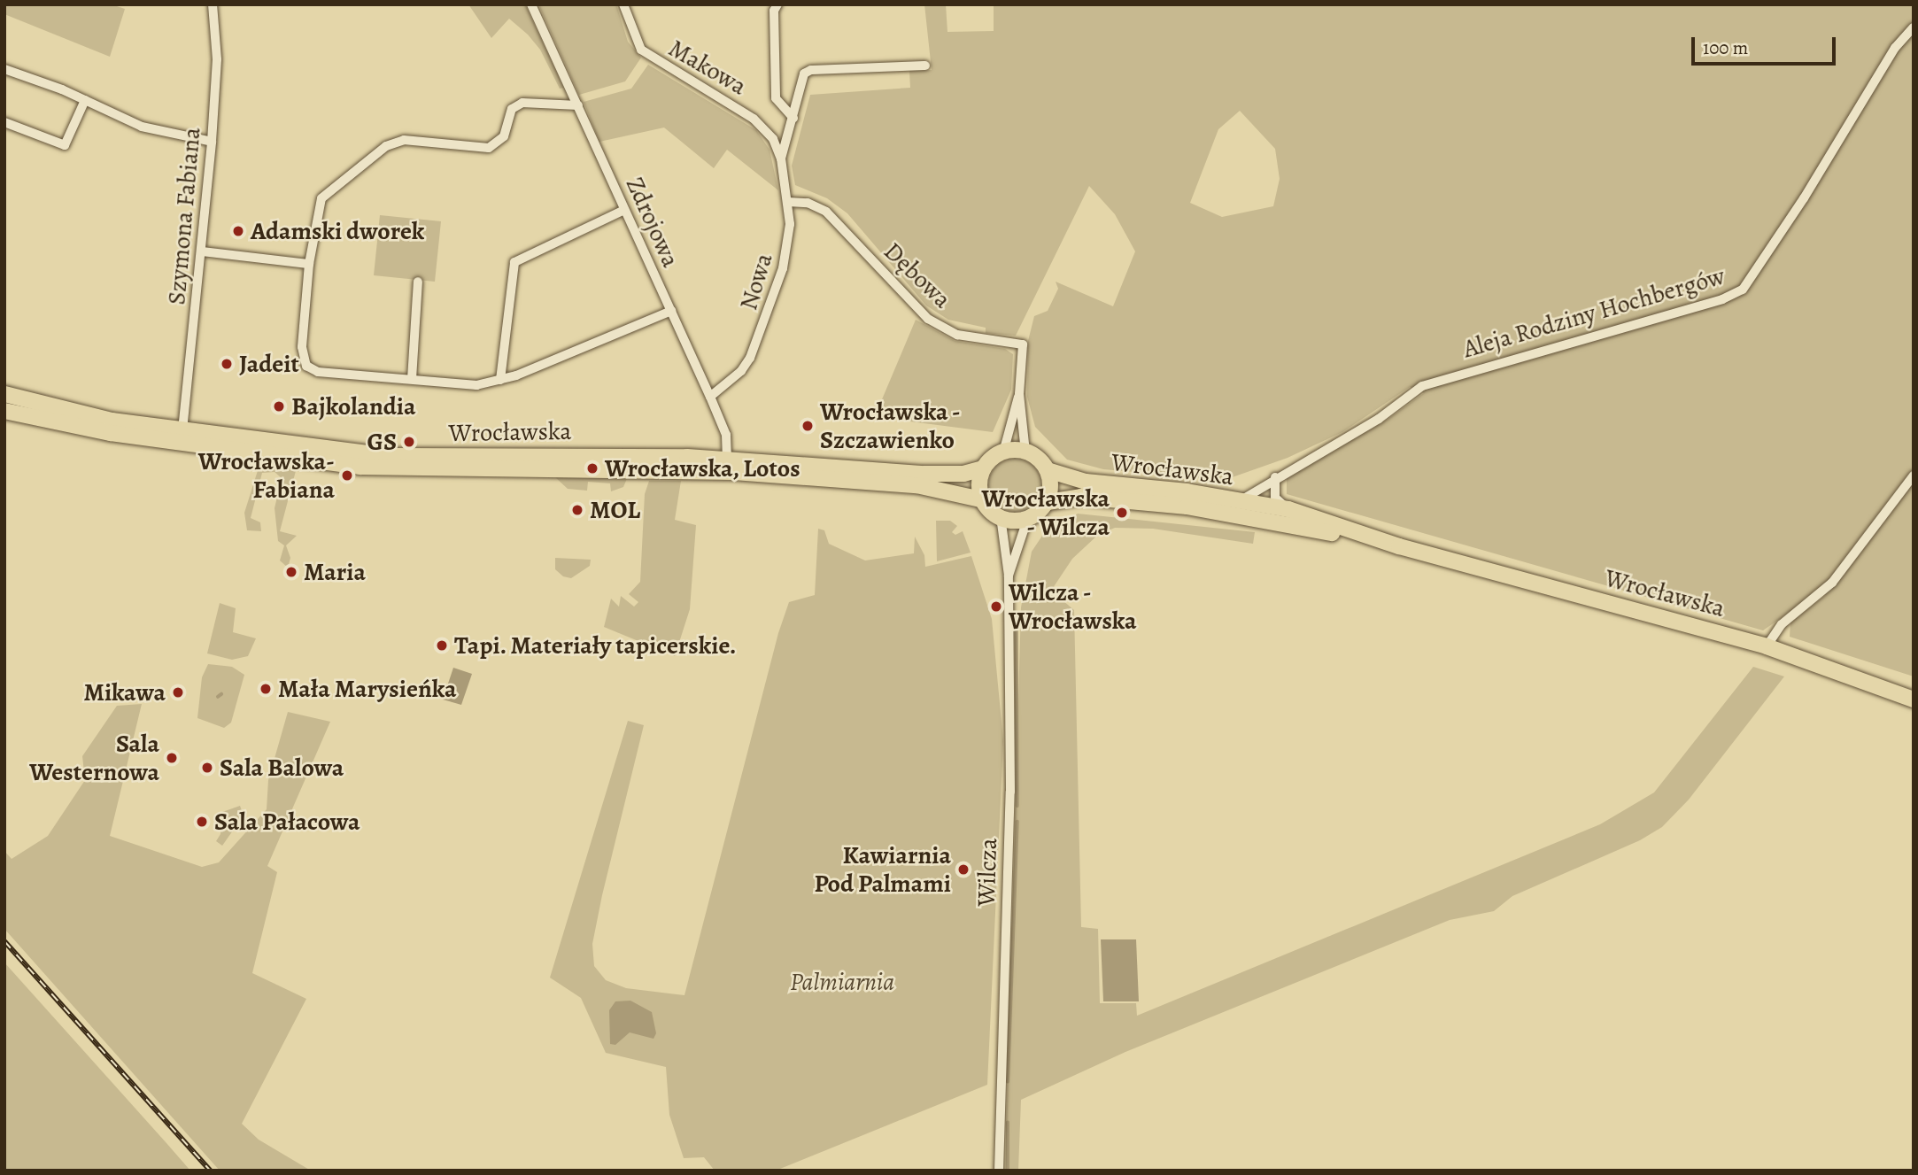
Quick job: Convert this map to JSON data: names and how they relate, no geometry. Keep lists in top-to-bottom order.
{
  "streets": {
    "main road": ["Wrocławska"],
    "street": [
      "Makowa",
      "Szymona Fabiana",
      "Zdrojowa",
      "Dębowa",
      "Nowa",
      "Aleja Rodziny Hochbergów",
      "Wilcza"
    ]
  },
  "crossings": [
    ["Makowa", "Nowa"],
    ["Szymona Fabiana", "Wrocławska"],
    ["Zdrojowa", "Nowa"],
    ["Zdrojowa", "Wrocławska"],
    ["Dębowa", "Nowa"],
    ["Dębowa", "Wrocławska"],
    ["Dębowa", "Wilcza"],
    ["Aleja Rodziny Hochbergów", "Wrocławska"],
    ["Wrocławska", "Wilcza"]
  ],
  "parks": ["Palmiarnia"],
  "places": [
    "Adamski dworek",
    "Jadeit",
    "Bajkolandia",
    "Wrocławska - Szczawienko",
    "GS",
    "Wrocławska, Lotos",
    "Wrocławska- Fabiana",
    "MOL",
    "Wrocławska - Wilcza",
    "Maria",
    "Wilcza - Wrocławska",
    "Tapi. Materiały tapicerskie.",
    "Mała Marysieńka",
    "Mikawa",
    "Sala Westernowa",
    "Sala Balowa",
    "Sala Pałacowa",
    "Kawiarnia Pod Palmami"
  ],
  "scale_bar": "100 m"
}
